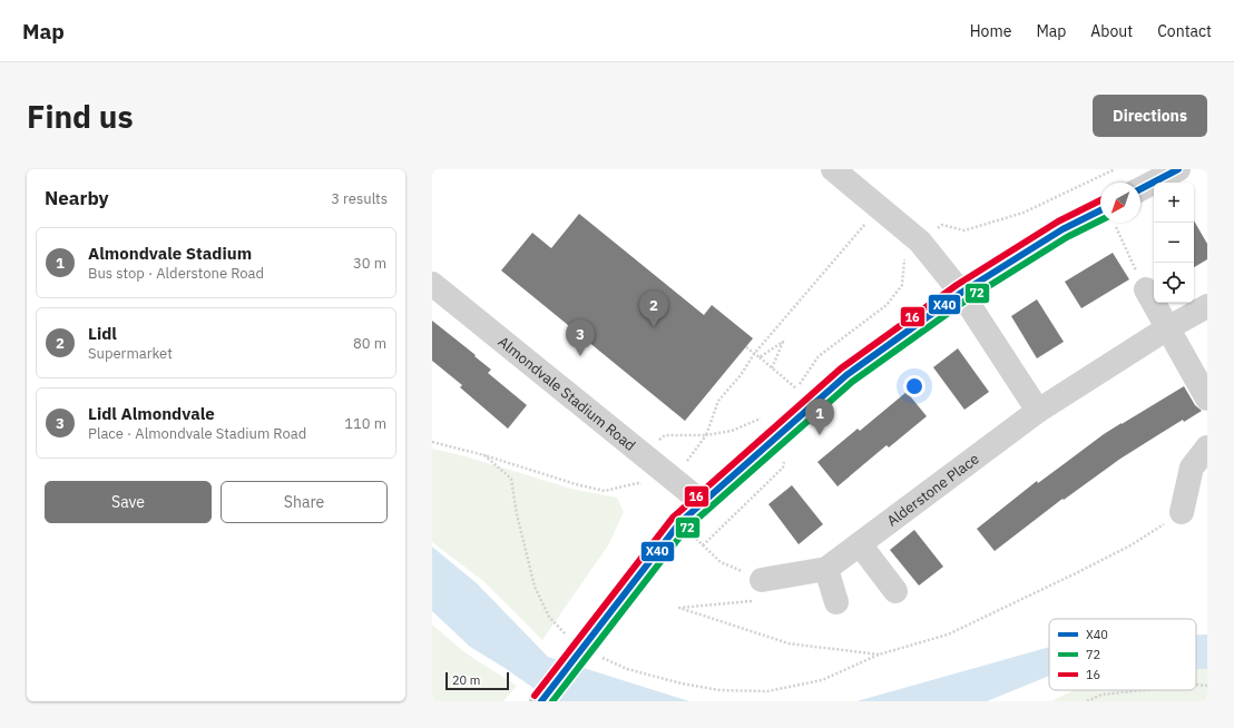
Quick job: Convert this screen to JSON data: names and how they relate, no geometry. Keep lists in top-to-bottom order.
{
  "streets": {
    "street": ["Almondvale Stadium Road", "Alderstone Place"]
  },
  "lines": ["transit line X40", "transit line 16", "transit line 72"],
  "legend": ["X40", "72", "16"],
  "scale_bar": "20 m",
  "north": "bottom left",
  "page": {
    "header": "Map",
    "nav": [
      "Home",
      "Map",
      "About",
      "Contact"
    ],
    "buttons": [
      "Directions",
      ["Save", "Share"]
    ],
    "title": "Find us",
    "heading": ["Nearby", "3 results"],
    "map_buttons": ["+", "−"],
    "list": [
      {
        "mark": "1",
        "name": "Almondvale Stadium",
        "note": "Bus stop · Alderstone Road",
        "value": "30 m"
      },
      {
        "mark": "2",
        "name": "Lidl",
        "note": "Supermarket",
        "value": "80 m"
      },
      {
        "mark": "3",
        "name": "Lidl Almondvale",
        "note": "Place · Almondvale Stadium Road",
        "value": "110 m"
      }
    ],
    "pins": ["2", "3", "1"],
    "scale": "20 m"
  }
}
